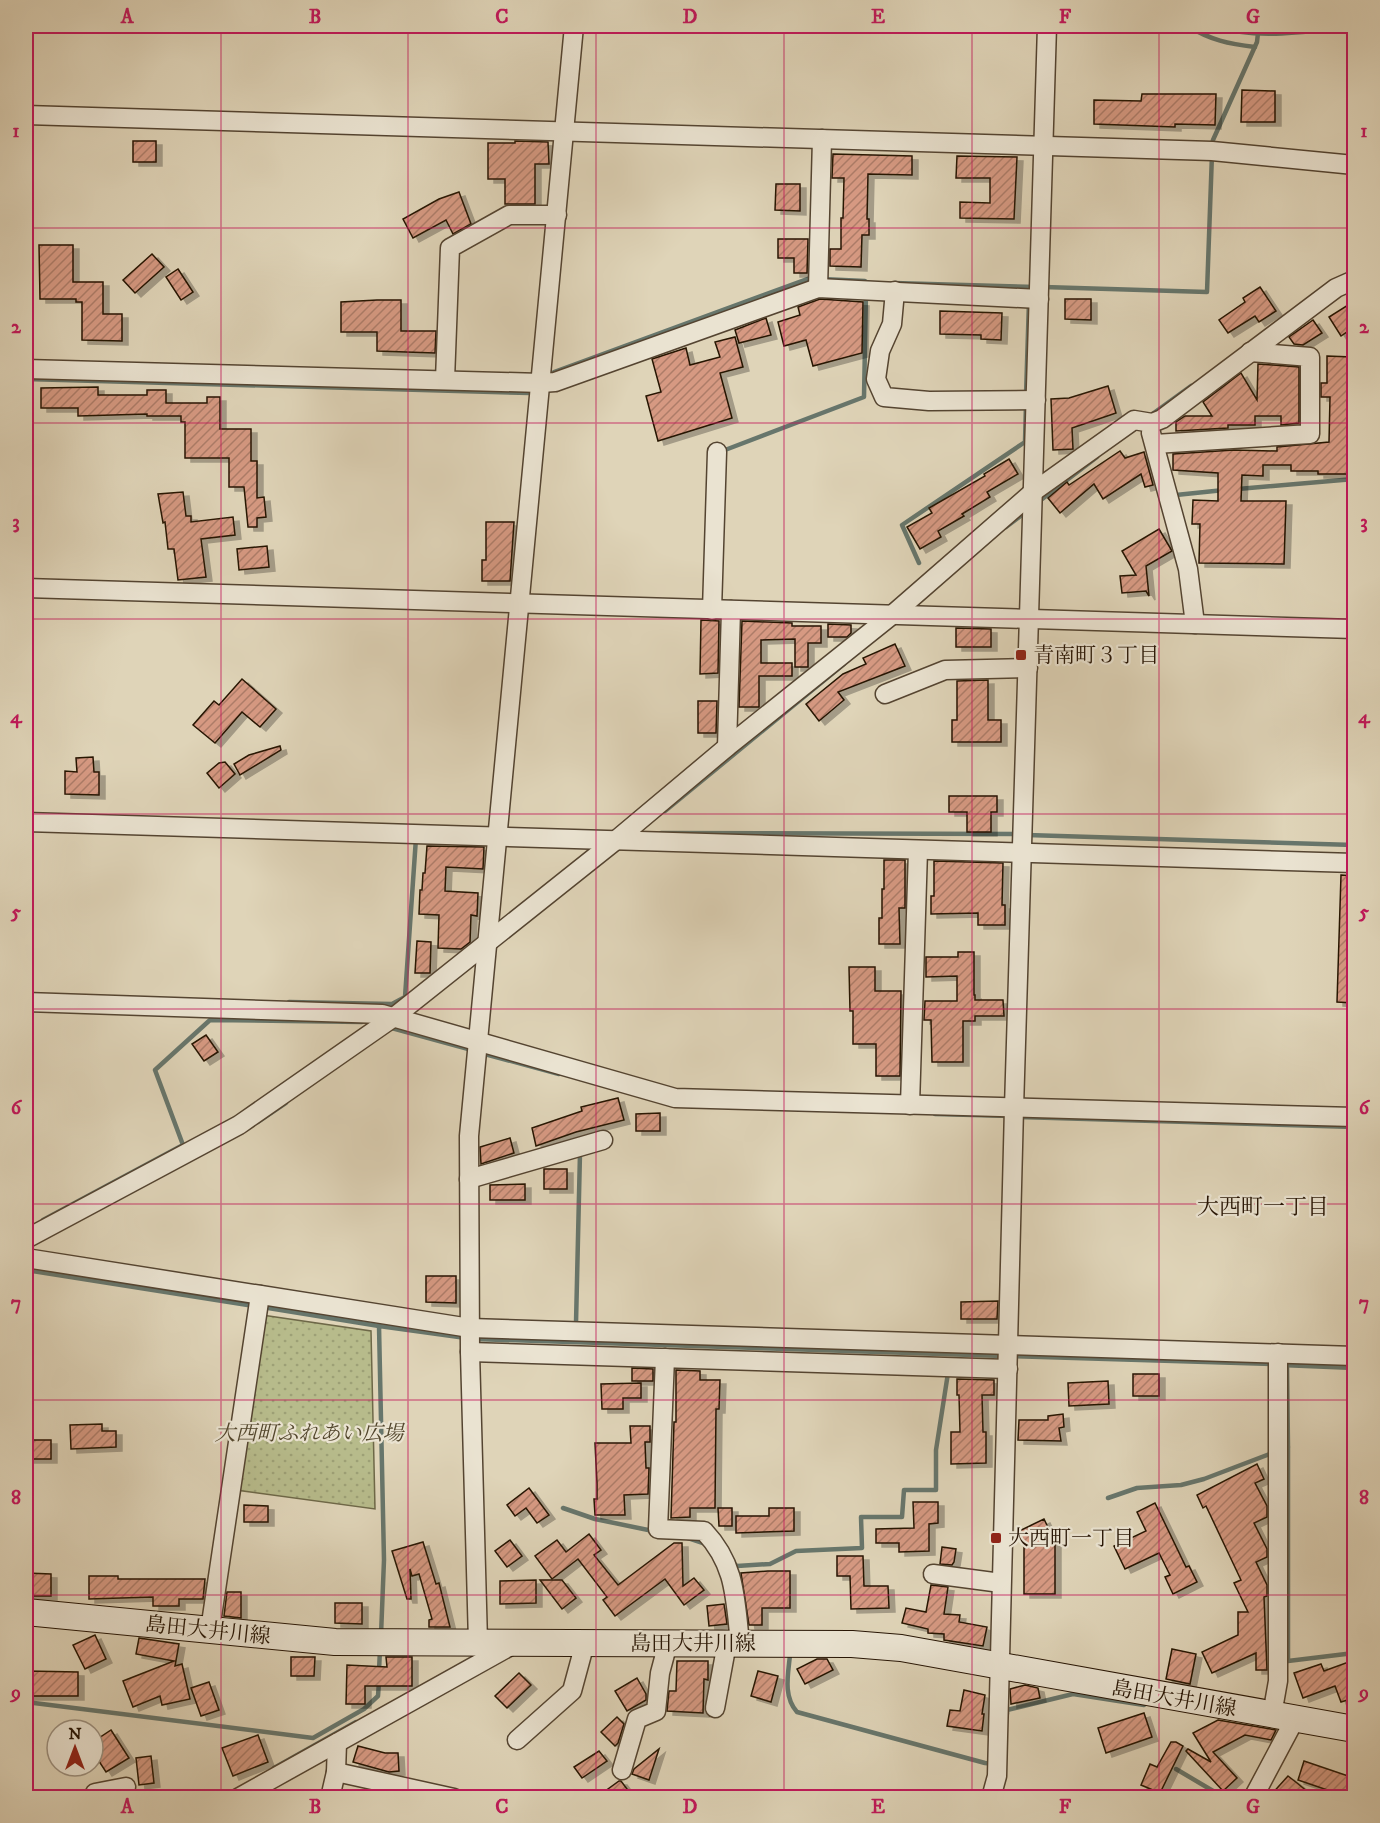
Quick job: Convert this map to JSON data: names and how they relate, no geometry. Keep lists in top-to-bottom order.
{
  "streets": {
    "main road": ["島田大井川線"]
  },
  "districts": ["大西町一丁目"],
  "parks": ["大西町ふれあい広場"],
  "places": {
    "transit": ["青南町３丁目", "大西町一丁目"]
  },
  "north": "top",
  "grid": {
    "columns": [
      "A",
      "B",
      "C",
      "D",
      "E",
      "F",
      "G"
    ],
    "rows": [
      "1",
      "2",
      "3",
      "4",
      "5",
      "6",
      "7",
      "8",
      "9"
    ]
  }
}
